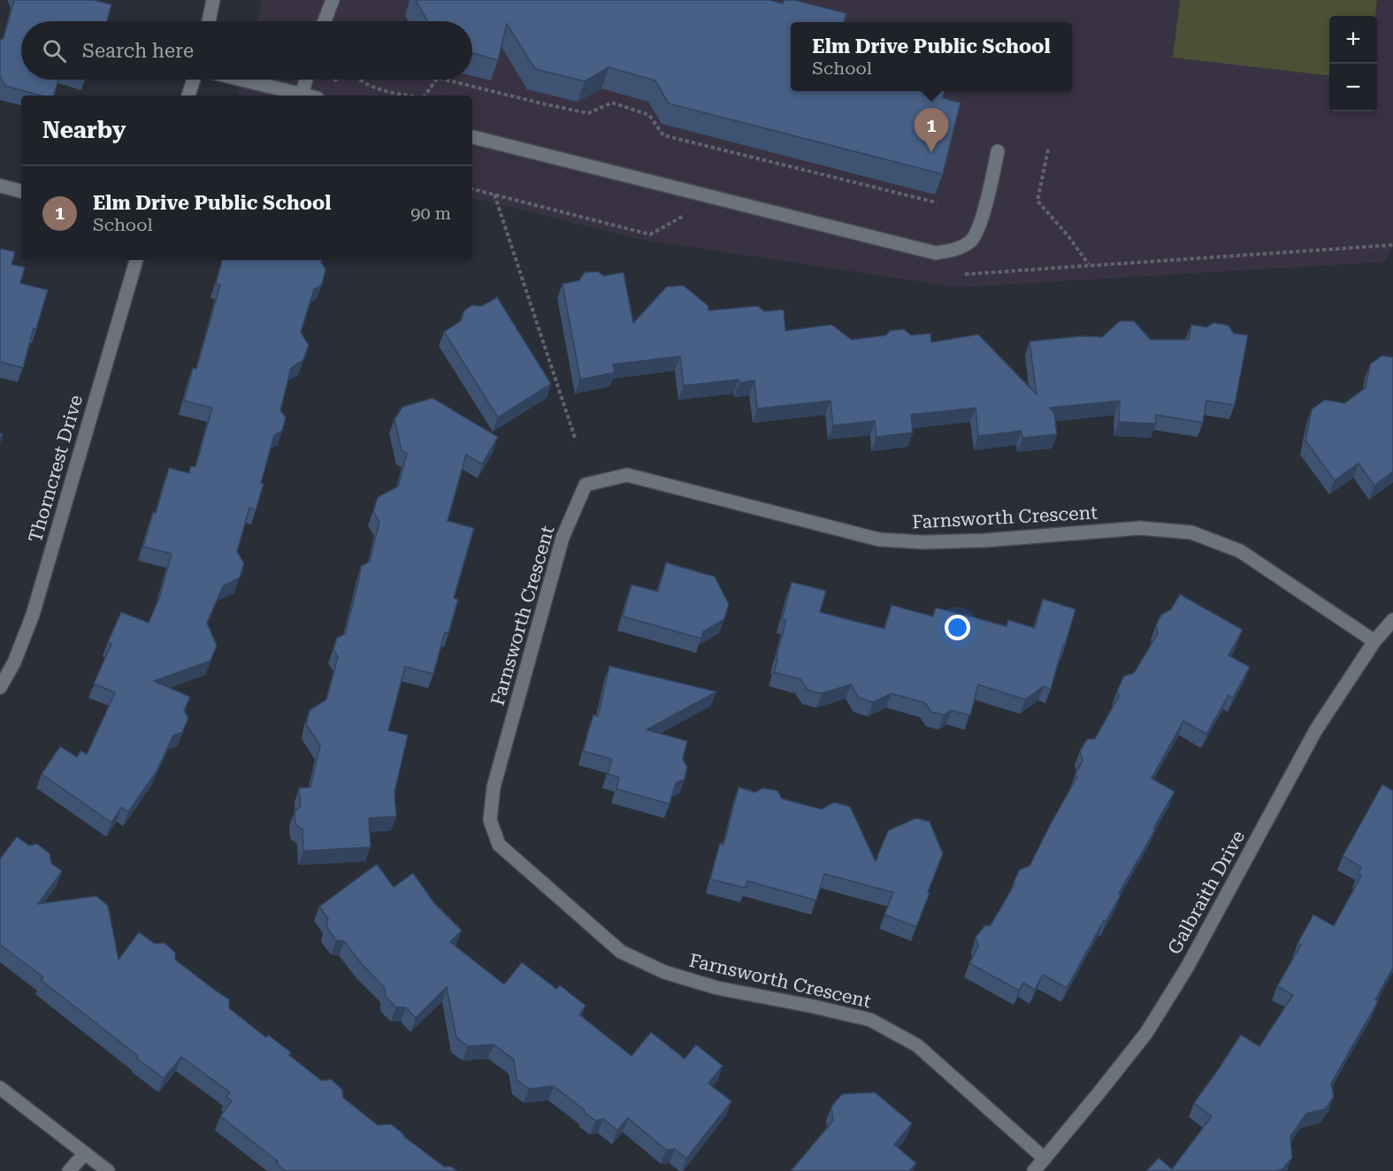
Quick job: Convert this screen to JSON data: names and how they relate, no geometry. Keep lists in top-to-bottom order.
{
  "streets": {
    "street": ["Thorncrest Drive", "Farnsworth Crescent", "Galbraith Drive"]
  },
  "crossings": [
    ["Farnsworth Crescent", "Galbraith Drive"]
  ],
  "page": {
    "map_buttons": ["+", "−"],
    "search": "Search here",
    "popup": ["Elm Drive Public School", "School"],
    "heading": "Nearby",
    "pins": "1",
    "list": [
      {
        "mark": "1",
        "name": "Elm Drive Public School",
        "note": "School",
        "value": "90 m"
      }
    ]
  }
}
